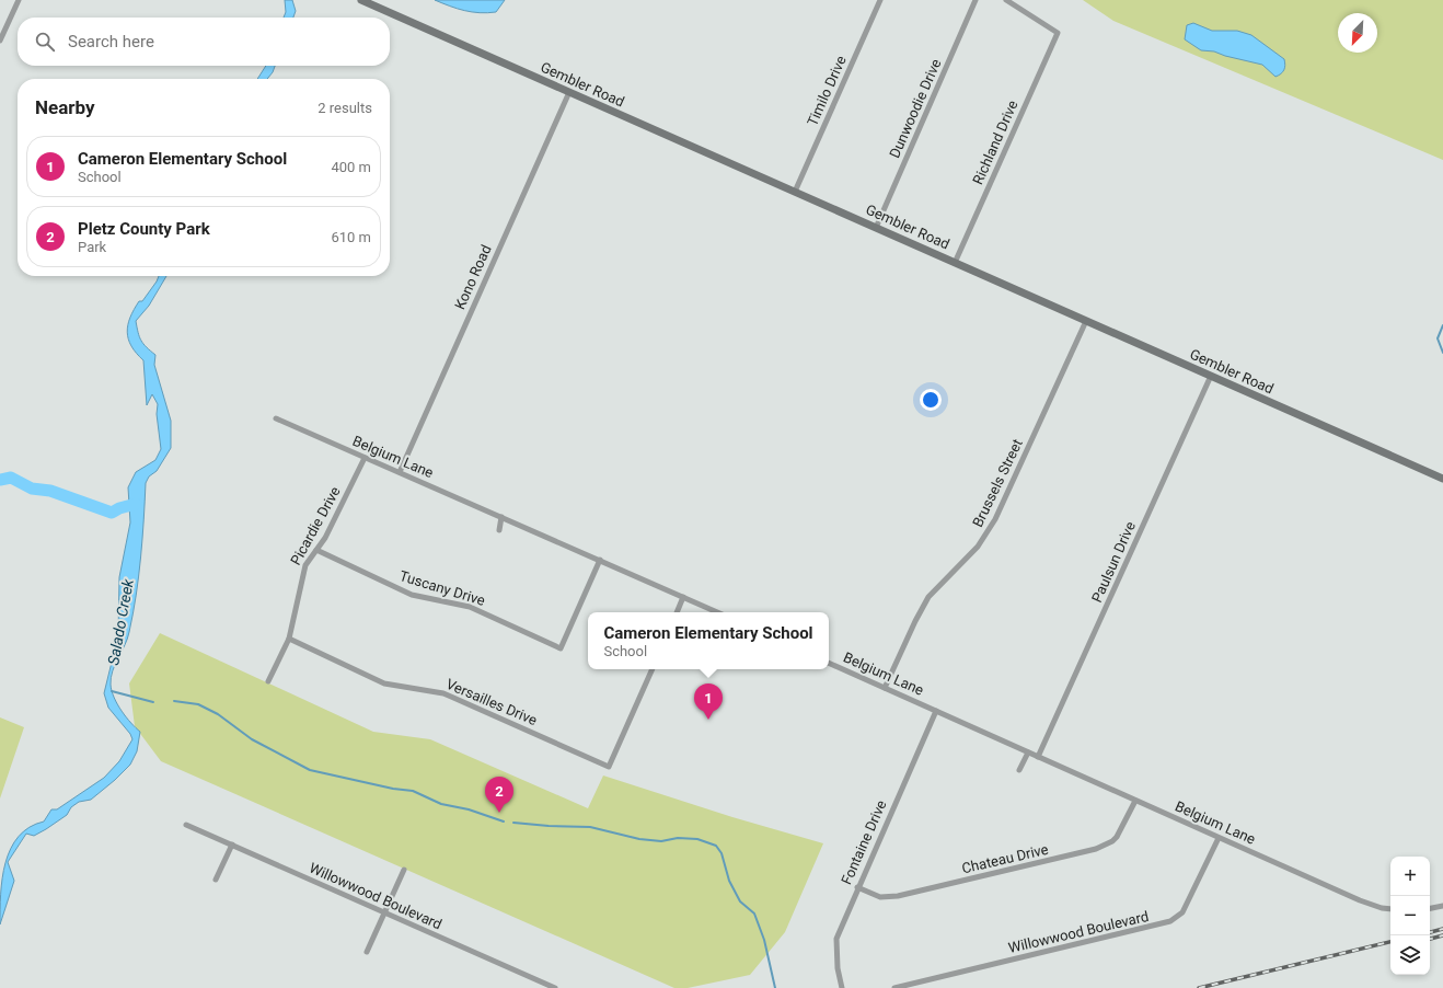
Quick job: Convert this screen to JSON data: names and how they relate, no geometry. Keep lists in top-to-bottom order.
{
  "streets": {
    "main road": ["Gembler Road"],
    "street": [
      "Timilo Drive",
      "Dunwoodie Drive",
      "Richland Drive",
      "Kono Road",
      "Belgium Lane",
      "Brussels Street",
      "Picardie Drive",
      "Paulsun Drive",
      "Tuscany Drive",
      "Versailles Drive",
      "Fontaine Drive",
      "Chateau Drive",
      "Willowwood Boulevard"
    ]
  },
  "crossings": [
    ["Gembler Road", "Timilo Drive"],
    ["Gembler Road", "Dunwoodie Drive"],
    ["Gembler Road", "Richland Drive"],
    ["Gembler Road", "Kono Road"],
    ["Gembler Road", "Brussels Street"],
    ["Gembler Road", "Paulsun Drive"],
    ["Kono Road", "Belgium Lane"],
    ["Belgium Lane", "Brussels Street"],
    ["Belgium Lane", "Picardie Drive"],
    ["Belgium Lane", "Paulsun Drive"],
    ["Belgium Lane", "Tuscany Drive"],
    ["Belgium Lane", "Fontaine Drive"],
    ["Belgium Lane", "Chateau Drive"],
    ["Belgium Lane", "Willowwood Boulevard"],
    ["Picardie Drive", "Tuscany Drive"],
    ["Picardie Drive", "Versailles Drive"],
    ["Fontaine Drive", "Chateau Drive"]
  ],
  "water": ["Salado Creek"],
  "north": "bottom left",
  "page": {
    "search": "Search here",
    "heading": ["Nearby", "2 results"],
    "list": [
      {
        "mark": "1",
        "name": "Cameron Elementary School",
        "note": "School",
        "value": "400 m"
      },
      {
        "mark": "2",
        "name": "Pletz County Park",
        "note": "Park",
        "value": "610 m"
      }
    ],
    "popup": ["Cameron Elementary School", "School"],
    "pins": ["1", "2"],
    "map_buttons": ["+", "−"]
  }
}
